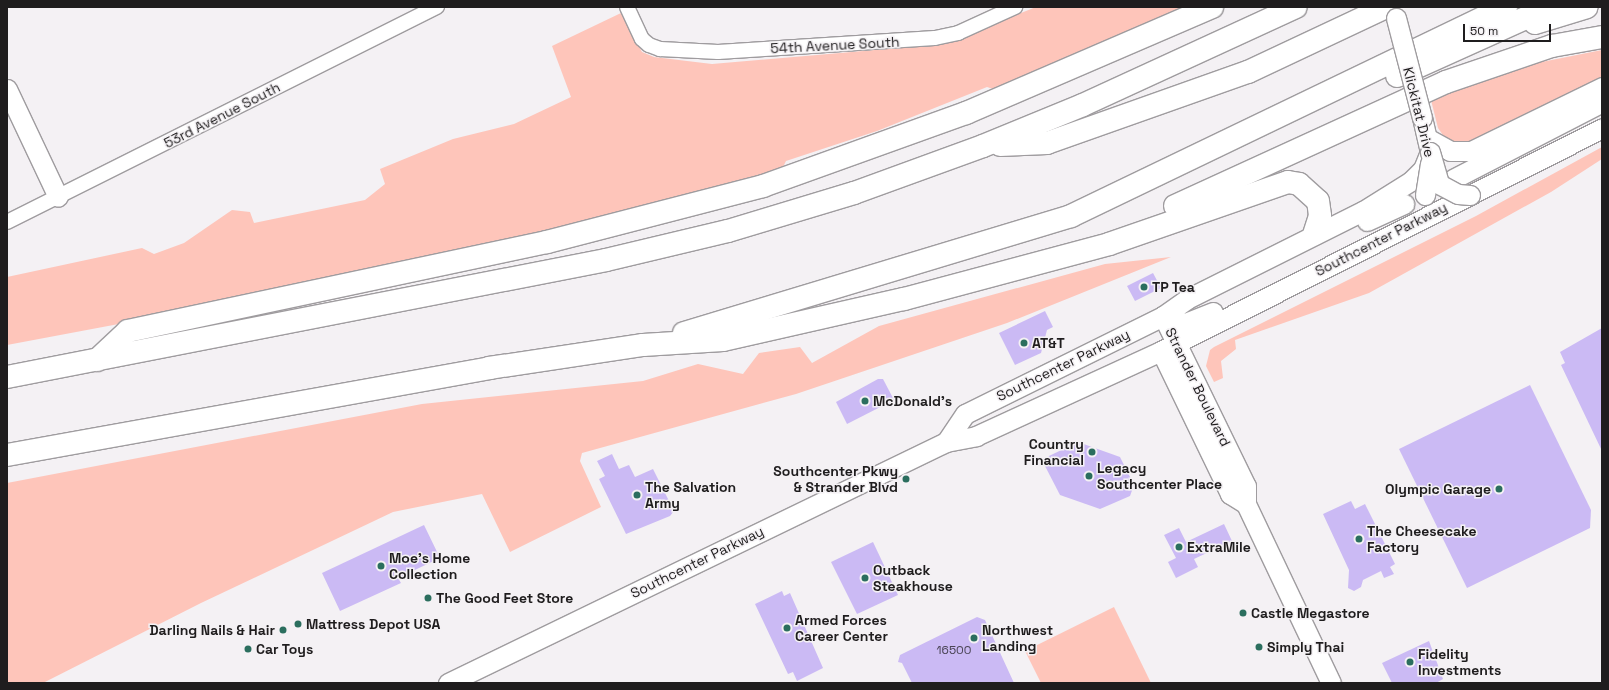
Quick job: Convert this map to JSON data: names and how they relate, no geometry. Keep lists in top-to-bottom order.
{
  "streets": {
    "main road": ["Klickitat Drive", "Southcenter Parkway", "Strander Boulevard"],
    "street": ["54th Avenue South", "53rd Avenue South"]
  },
  "crossings": [
    ["Klickitat Drive", "Southcenter Parkway"],
    ["Southcenter Parkway", "Strander Boulevard"]
  ],
  "places": [
    "TP Tea",
    "AT&T",
    "McDonald's",
    "Country Financial",
    "Legacy Southcenter Place",
    "Southcenter Pkwy & Strander Blvd",
    "Olympic Garage",
    "The Salvation Army",
    "The Cheesecake Factory",
    "ExtraMile",
    "Moe's Home Collection",
    "Outback Steakhouse",
    "The Good Feet Store",
    "Castle Megastore",
    "Mattress Depot USA",
    "Armed Forces Career Center",
    "Darling Nails & Hair",
    "Northwest Landing",
    "Simply Thai",
    "Car Toys",
    "Fidelity Investments"
  ],
  "house_numbers": ["16500"],
  "scale_bar": "50 m"
}
